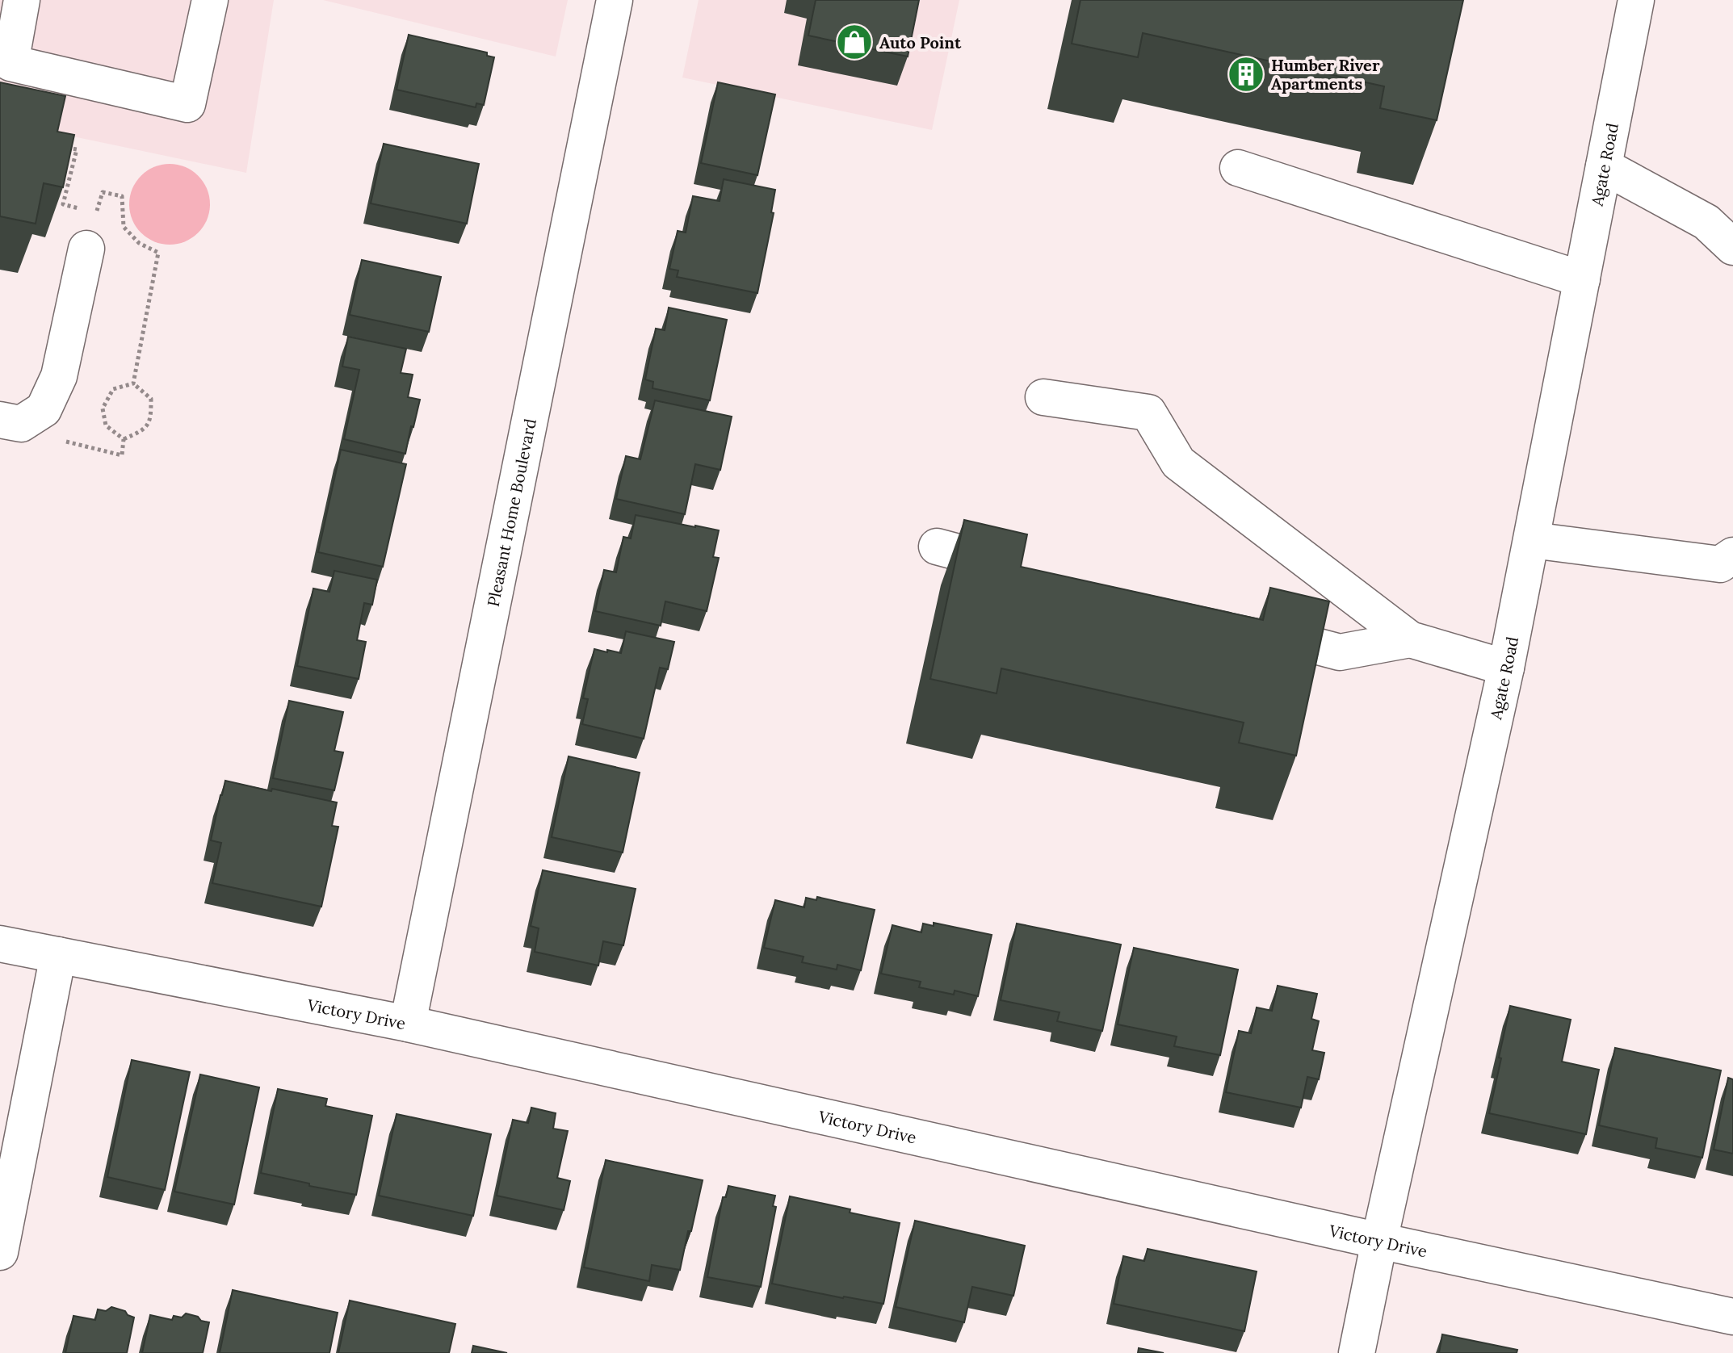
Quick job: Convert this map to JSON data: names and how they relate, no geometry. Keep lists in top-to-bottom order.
{
  "streets": {
    "street": ["Agate Road", "Pleasant Home Boulevard", "Victory Drive"]
  },
  "crossings": [
    ["Agate Road", "Victory Drive"],
    ["Pleasant Home Boulevard", "Victory Drive"]
  ],
  "places": {
    "shop": ["Auto Point"],
    "building": ["Humber River Apartments"]
  }
}
